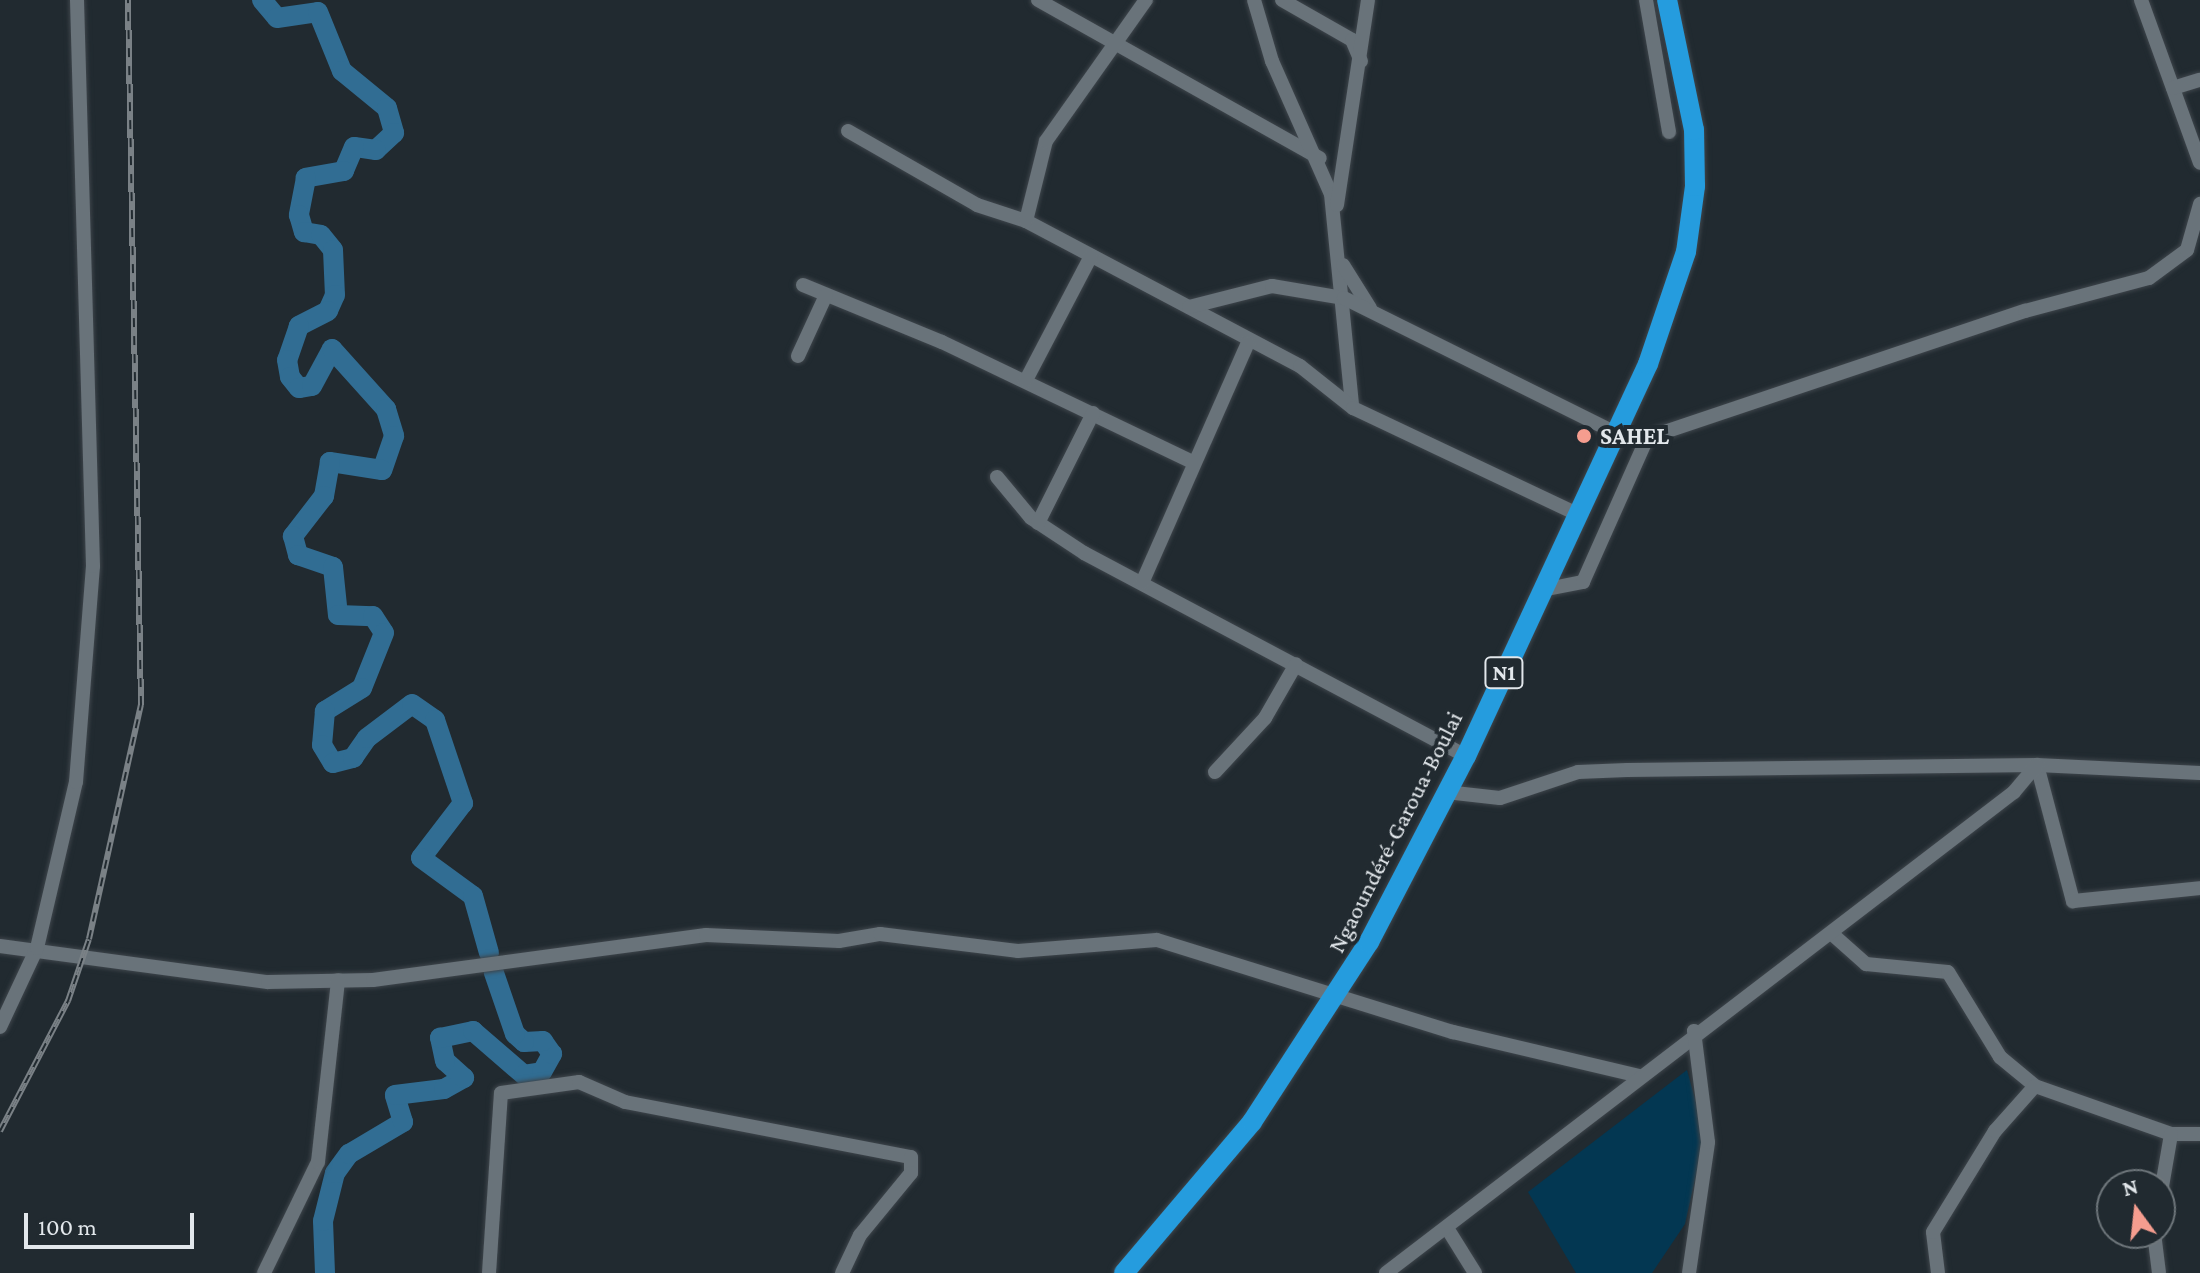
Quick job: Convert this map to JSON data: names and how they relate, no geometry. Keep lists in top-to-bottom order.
{
  "streets": {
    "highway": ["N1", "Ngaoundéré-Garoua-Boulai"]
  },
  "places": ["SAHEL"],
  "scale_bar": "100 m",
  "north": "top"
}
